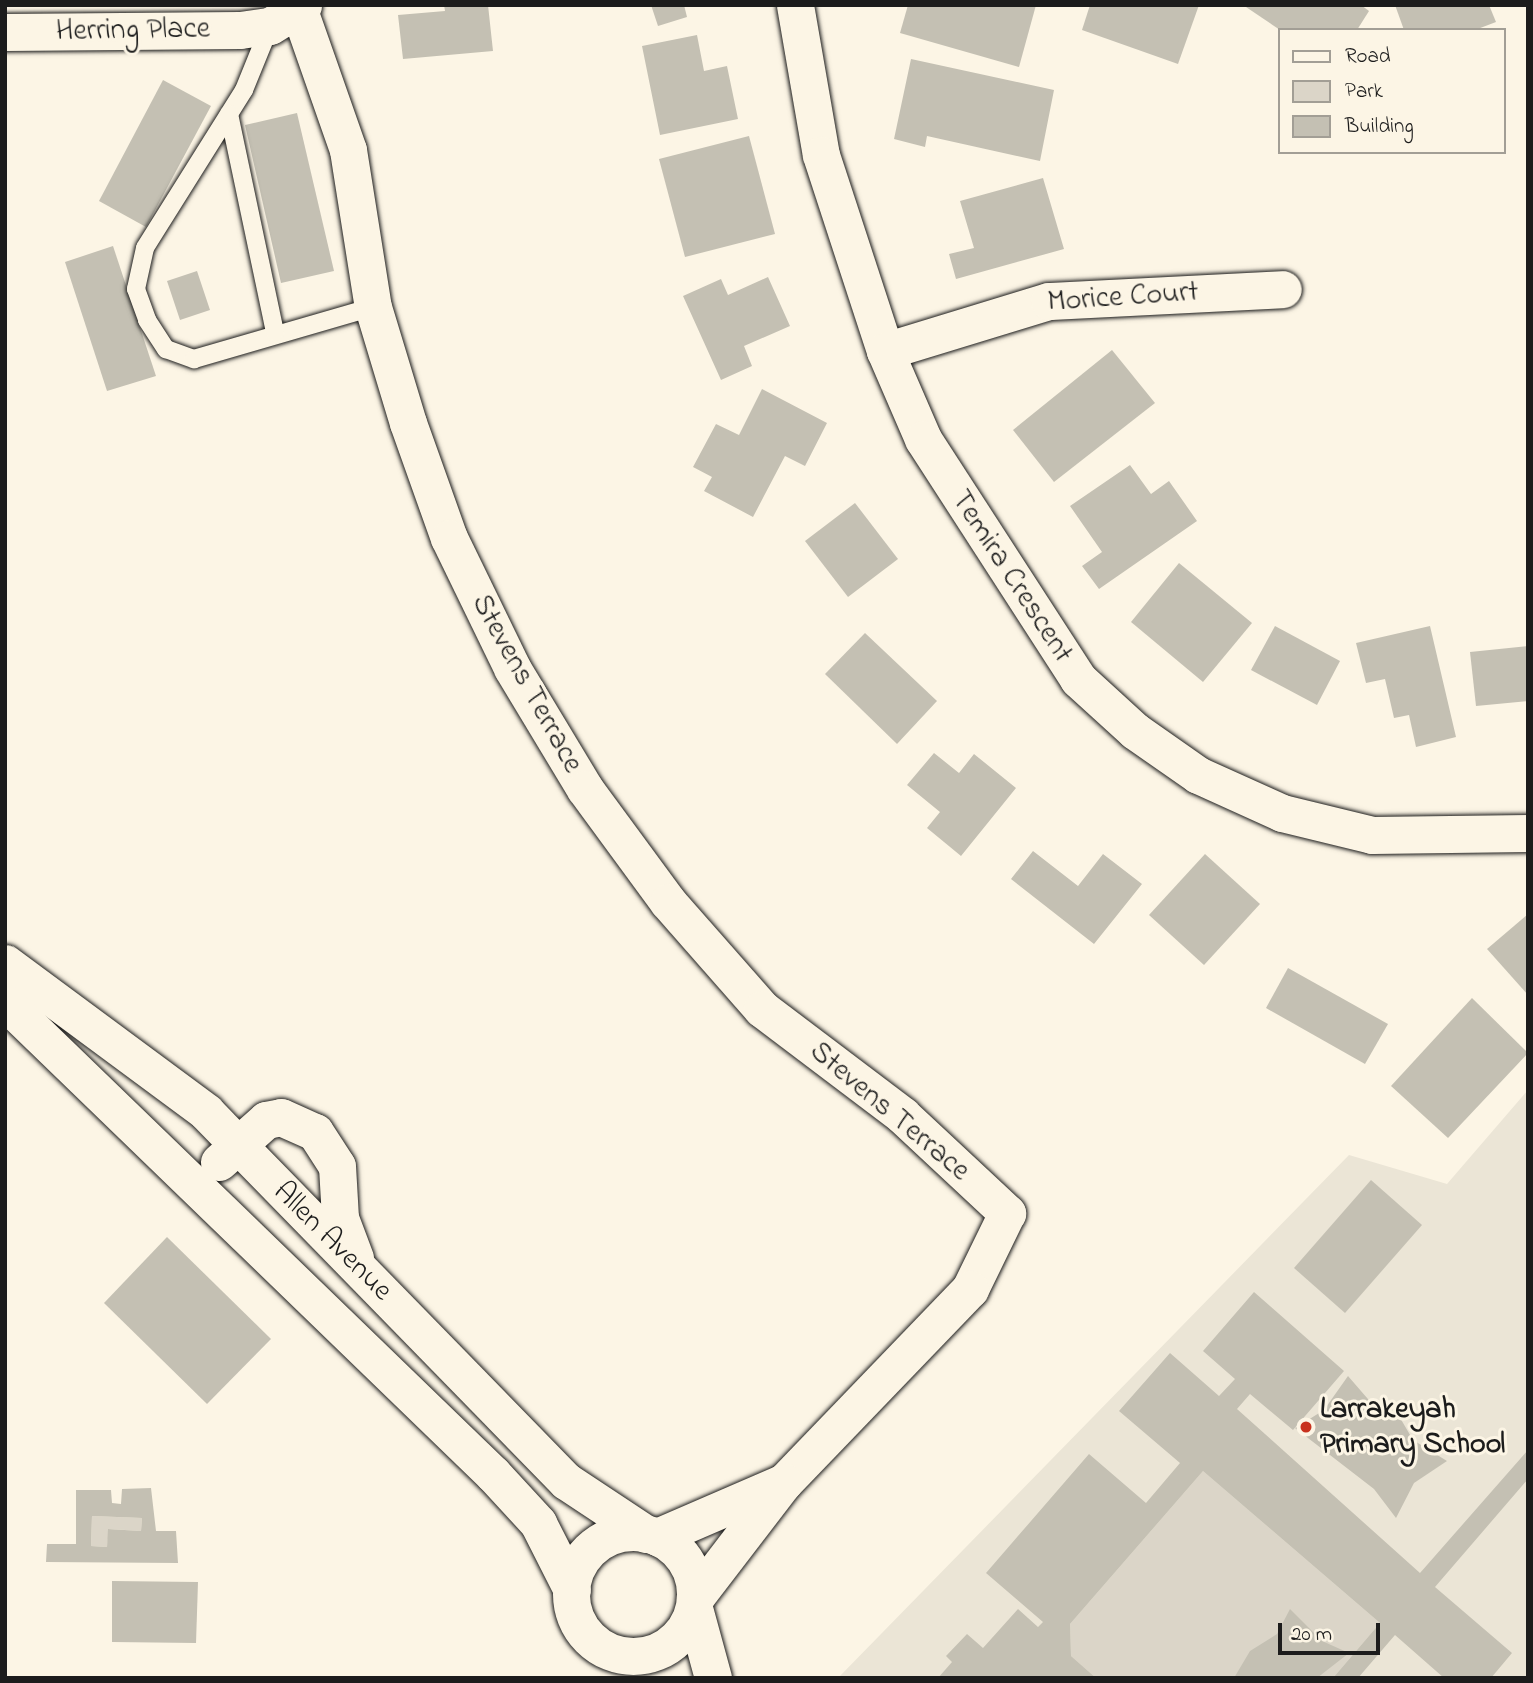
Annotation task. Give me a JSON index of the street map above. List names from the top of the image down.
{
  "streets": {
    "street": [
      "Herring Place",
      "Morice Court",
      "Temira Crescent",
      "Stevens Terrace",
      "Allen Avenue"
    ]
  },
  "crossings": [
    ["Herring Place", "Stevens Terrace"],
    ["Morice Court", "Temira Crescent"]
  ],
  "places": ["Larrakeyah Primary School"],
  "legend": ["Road", "Park", "Building"],
  "scale_bar": "20 m"
}
